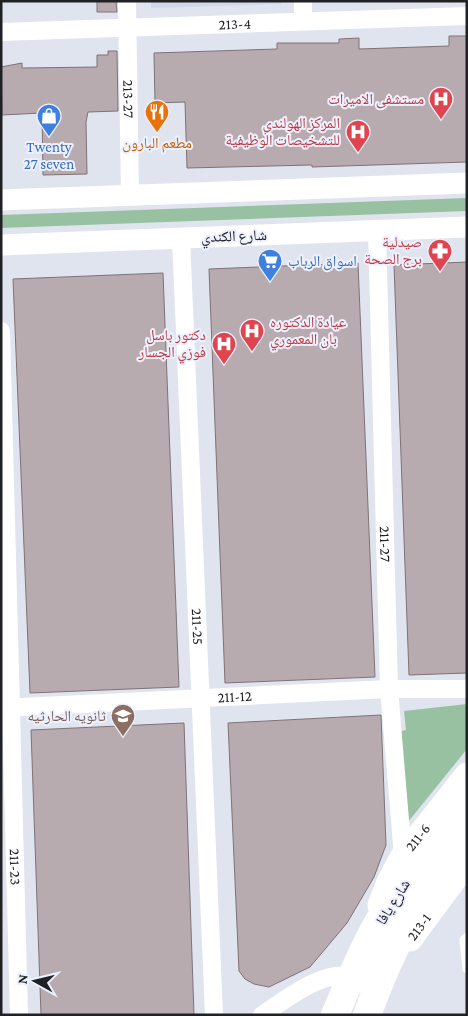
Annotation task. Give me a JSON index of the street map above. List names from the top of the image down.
{
  "streets": {
    "highway": ["شارع يافا"],
    "main road": ["211-6", "213-1"],
    "street": [
      "213-4",
      "213-27",
      "شارع الكندي",
      "211-27",
      "211-25",
      "211-12",
      "211-23"
    ]
  },
  "crossings": [
    ["213-4", "213-27"],
    ["شارع الكندي", "211-27"],
    ["شارع الكندي", "211-25"],
    ["211-27", "211-12"],
    ["211-27", "211-6"],
    ["211-25", "211-12"],
    ["211-12", "211-23"],
    ["211-6", "شارع يافا"],
    ["شارع يافا", "213-1"]
  ],
  "places": {
    "hospital": [
      "مستشفى الاميرات",
      "المركز الهولندي للتشخيصات الوظيفية",
      "عيادة الدكتوره بان المعموري",
      "دكتور باسل فوزي الجسار"
    ],
    "restaurant": ["مطعم البارون"],
    "shop": ["Twenty 27 seven"],
    "pharmacy": ["صيدلية برج الصحة"],
    "supermarket": ["اسواق الرباب"],
    "school or university": ["ثانويه الحارثيه"]
  },
  "north": "left"
}
